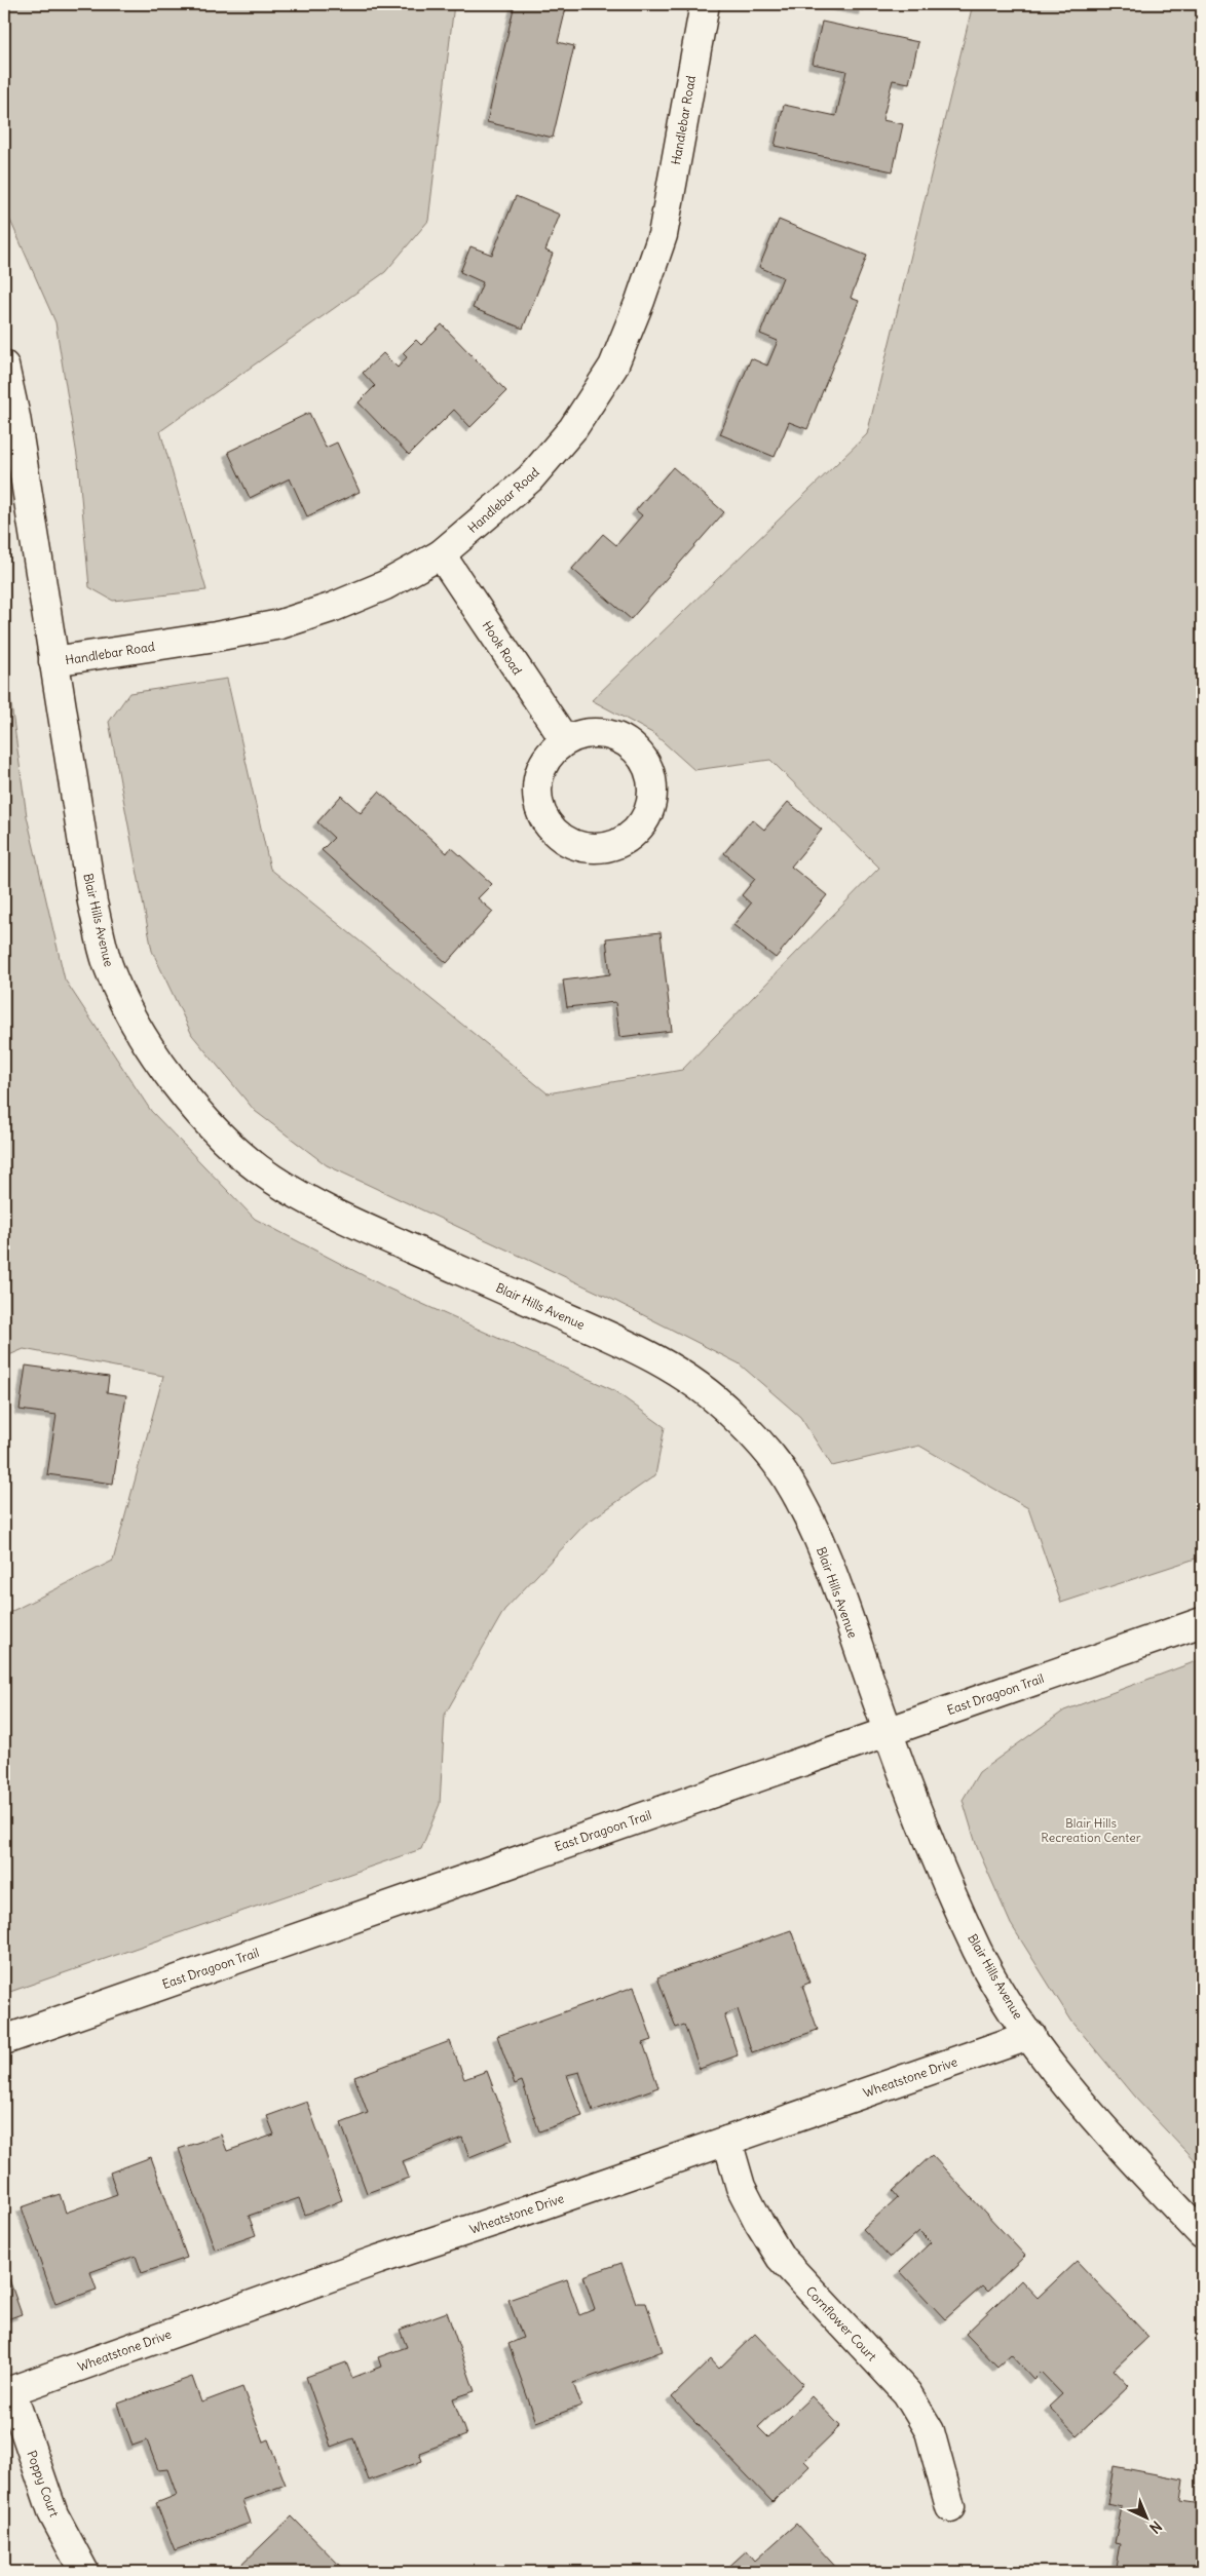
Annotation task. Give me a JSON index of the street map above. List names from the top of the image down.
{
  "streets": {
    "street": [
      "Handlebar Road",
      "Hook Road",
      "Blair Hills Avenue",
      "East Dragoon Trail",
      "Wheatstone Drive",
      "Cornflower Court",
      "Poppy Court"
    ]
  },
  "crossings": [
    ["Handlebar Road", "Hook Road"],
    ["Handlebar Road", "Blair Hills Avenue"],
    ["Blair Hills Avenue", "East Dragoon Trail"],
    ["Blair Hills Avenue", "Wheatstone Drive"],
    ["Wheatstone Drive", "Cornflower Court"],
    ["Wheatstone Drive", "Poppy Court"]
  ],
  "parks": ["Blair Hills Recreation Center"],
  "north": "bottom right"
}
